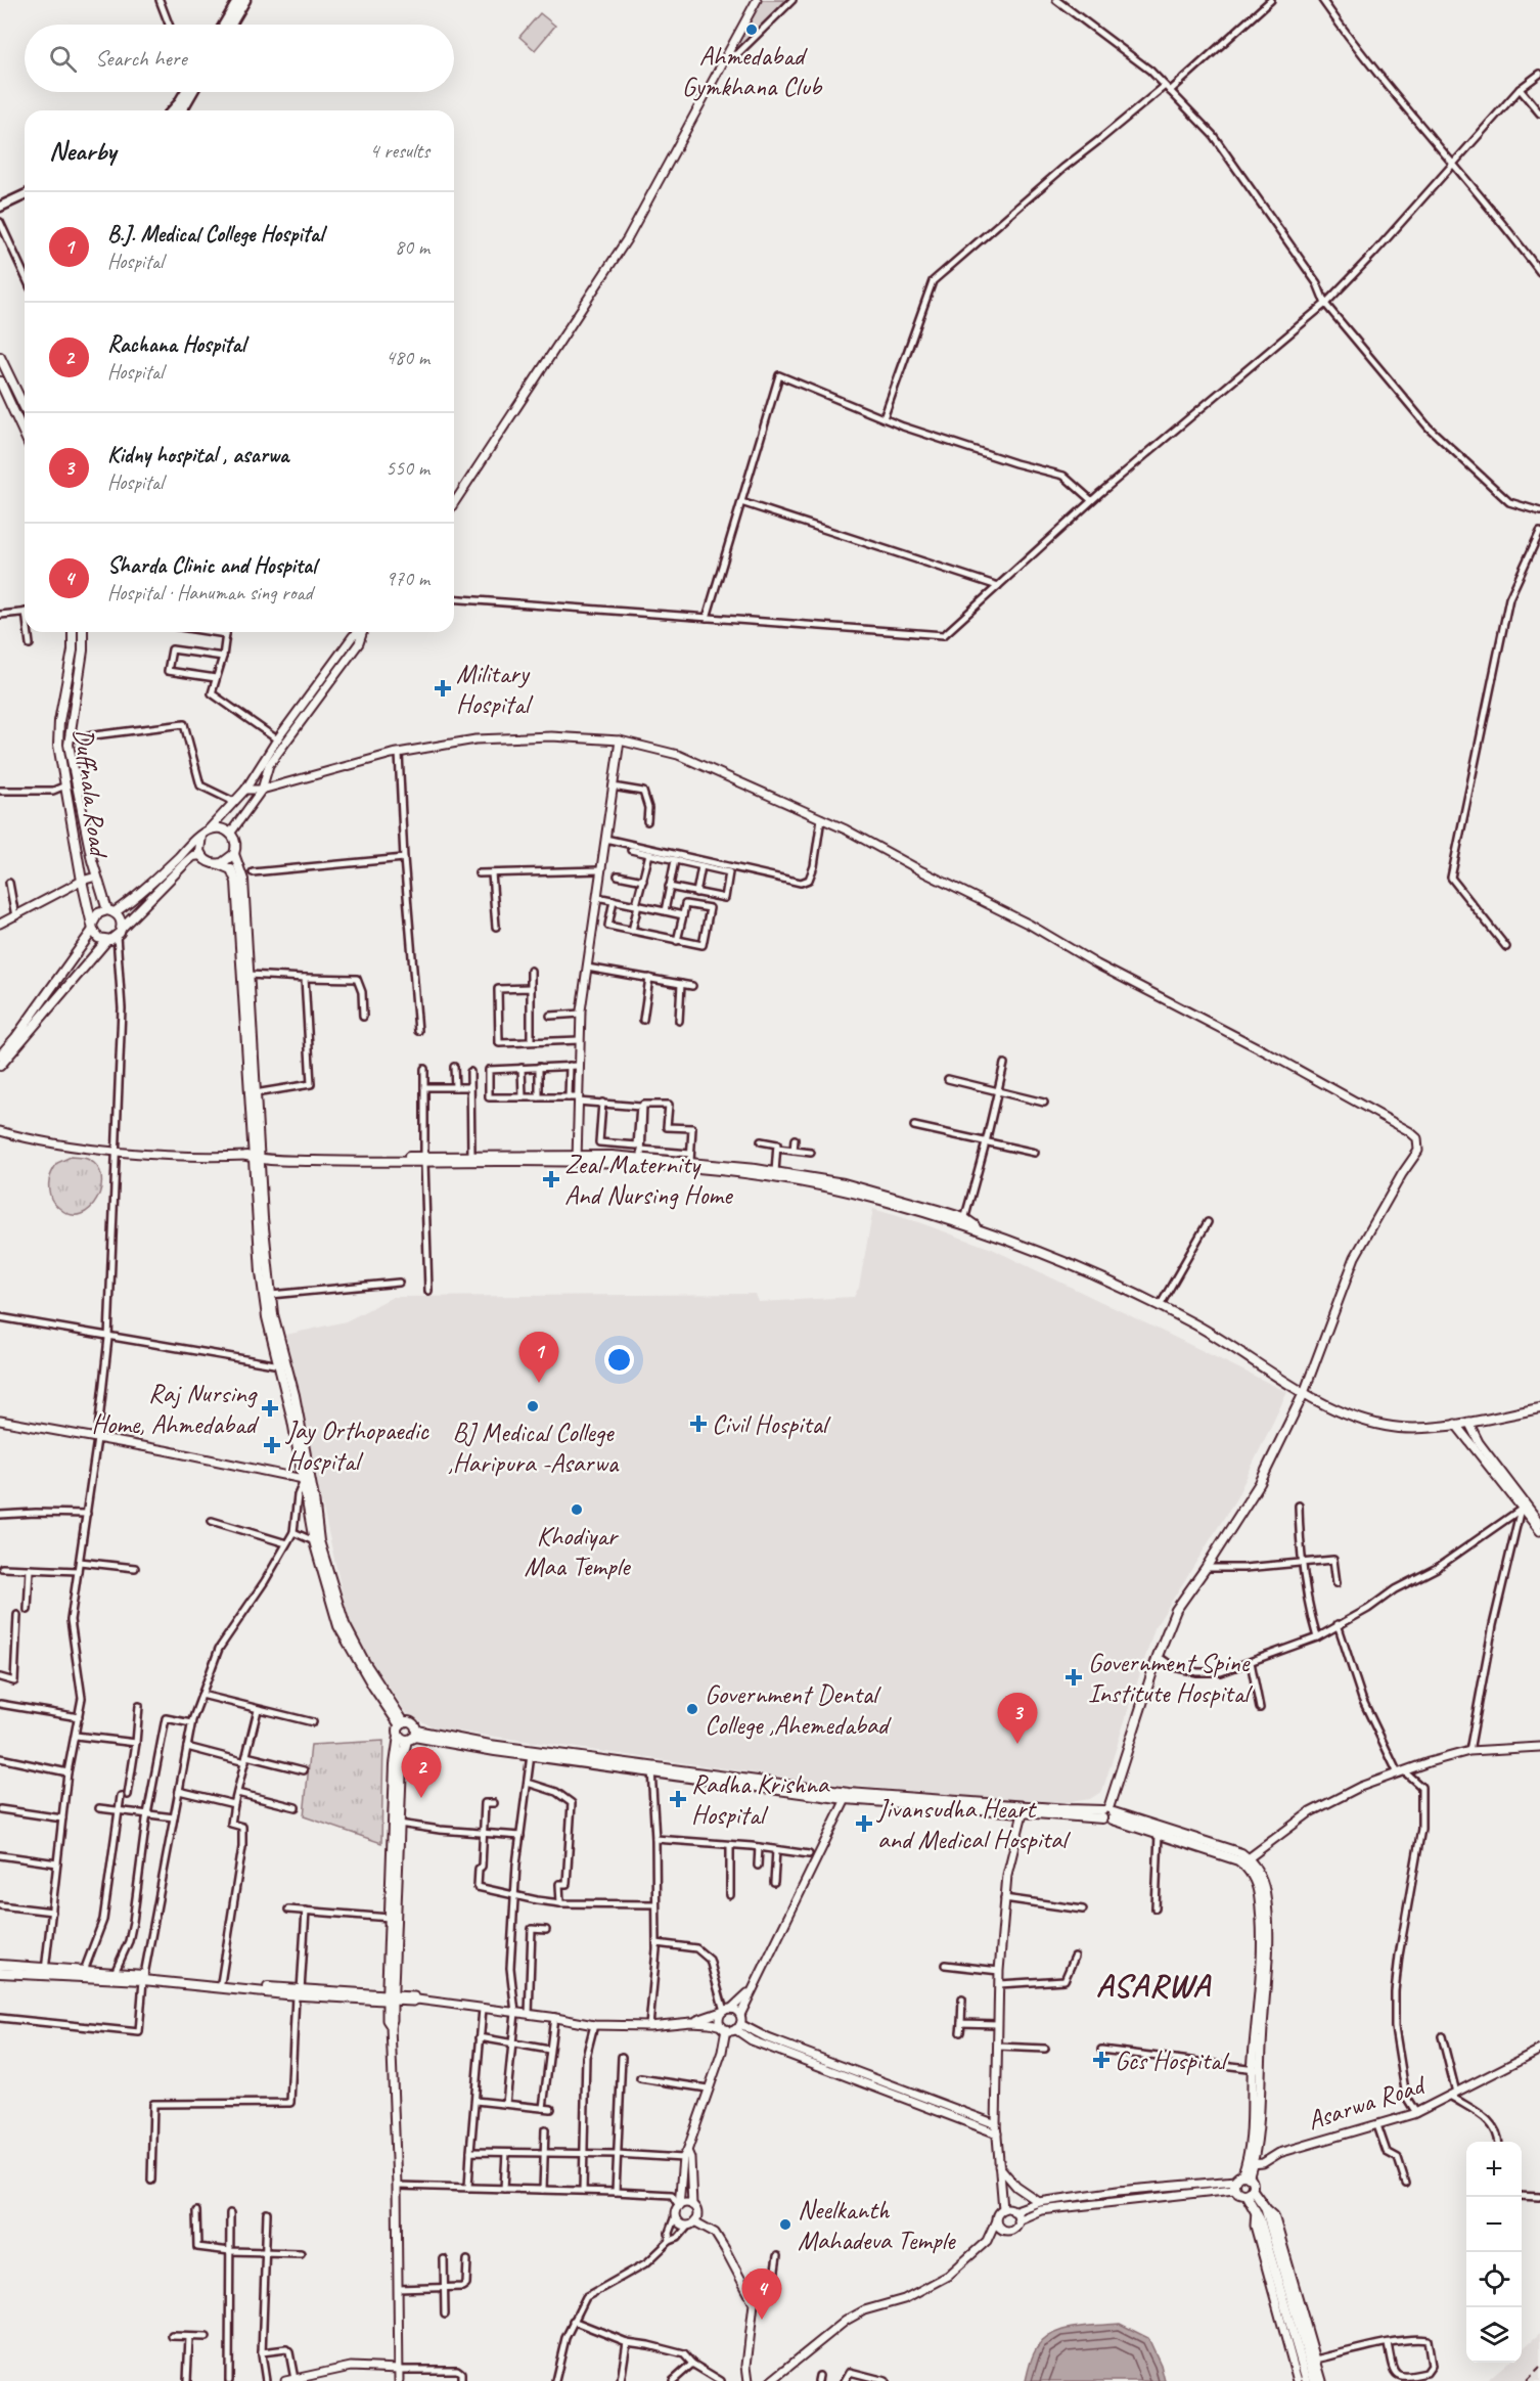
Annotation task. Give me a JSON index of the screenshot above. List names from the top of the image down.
{
  "streets": {
    "main road": ["Duffnala Road"],
    "street": ["Asarwa Road"]
  },
  "districts": ["ASARWA"],
  "places": {
    "other": [
      "Ahmedabad Gymkhana Club",
      "BJ Medical College ,Haripura -Asarwa",
      "Khodiyar Maa Temple",
      "Government Dental College ,Ahemedabad",
      "Neelkanth Mahadeva Temple"
    ],
    "health": [
      "Military Hospital",
      "Zeal Maternity And Nursing Home",
      "Raj Nursing Home, Ahmedabad",
      "Civil Hospital",
      "Jay Orthopaedic Hospital",
      "Government Spine Institute Hospital",
      "Radha Krishna Hospital",
      "Jivansudha Heart and Medical Hospital",
      "Gcs Hospital"
    ]
  },
  "page": {
    "search": "Search here",
    "heading": ["Nearby", "4 results"],
    "list": [
      {
        "mark": "1",
        "name": "B.J. Medical College Hospital",
        "note": "Hospital",
        "value": "80 m"
      },
      {
        "mark": "2",
        "name": "Rachana Hospital",
        "note": "Hospital",
        "value": "480 m"
      },
      {
        "mark": "3",
        "name": "Kidny hospital , asarwa",
        "note": "Hospital",
        "value": "550 m"
      },
      {
        "mark": "4",
        "name": "Sharda Clinic and Hospital",
        "note": "Hospital · Hanuman sing road",
        "value": "970 m"
      }
    ],
    "pins": [
      "1",
      "3",
      "2",
      "4"
    ],
    "map_buttons": ["+", "−"]
  }
}
